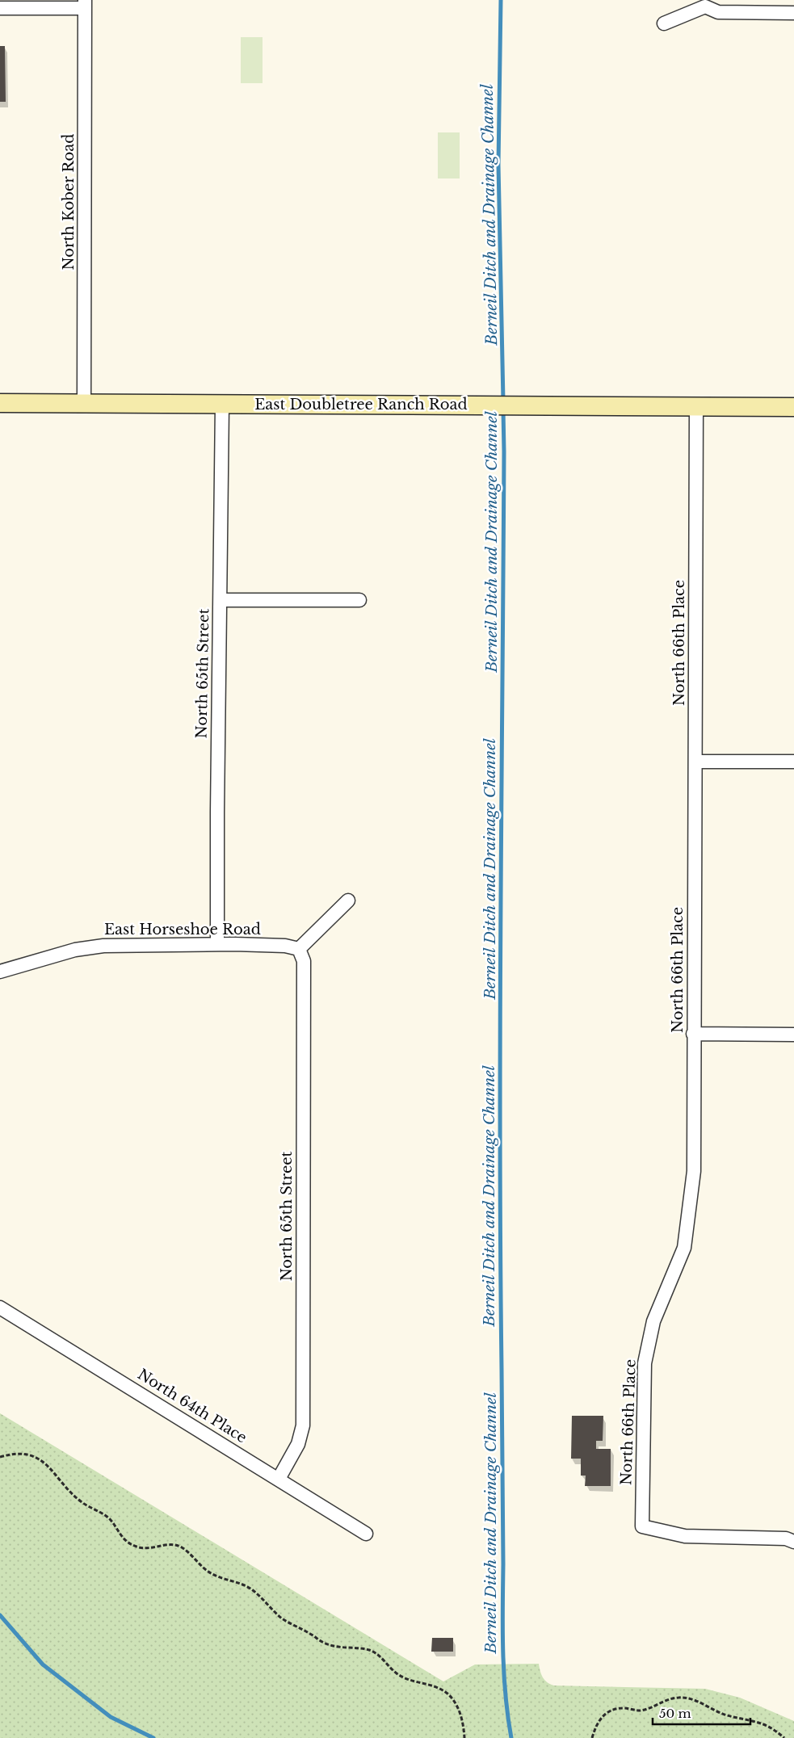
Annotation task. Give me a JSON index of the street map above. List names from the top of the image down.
{
  "streets": {
    "main road": ["East Doubletree Ranch Road"],
    "street": [
      "North Kober Road",
      "North 66th Place",
      "North 65th Street",
      "East Horseshoe Road",
      "North 64th Place"
    ]
  },
  "crossings": [
    ["North Kober Road", "East Doubletree Ranch Road"],
    ["East Doubletree Ranch Road", "North 66th Place"],
    ["East Doubletree Ranch Road", "North 65th Street"],
    ["North 65th Street", "East Horseshoe Road"],
    ["North 65th Street", "North 64th Place"]
  ],
  "water": ["Berneil Ditch and Drainage Channel"],
  "scale_bar": "50 m"
}
